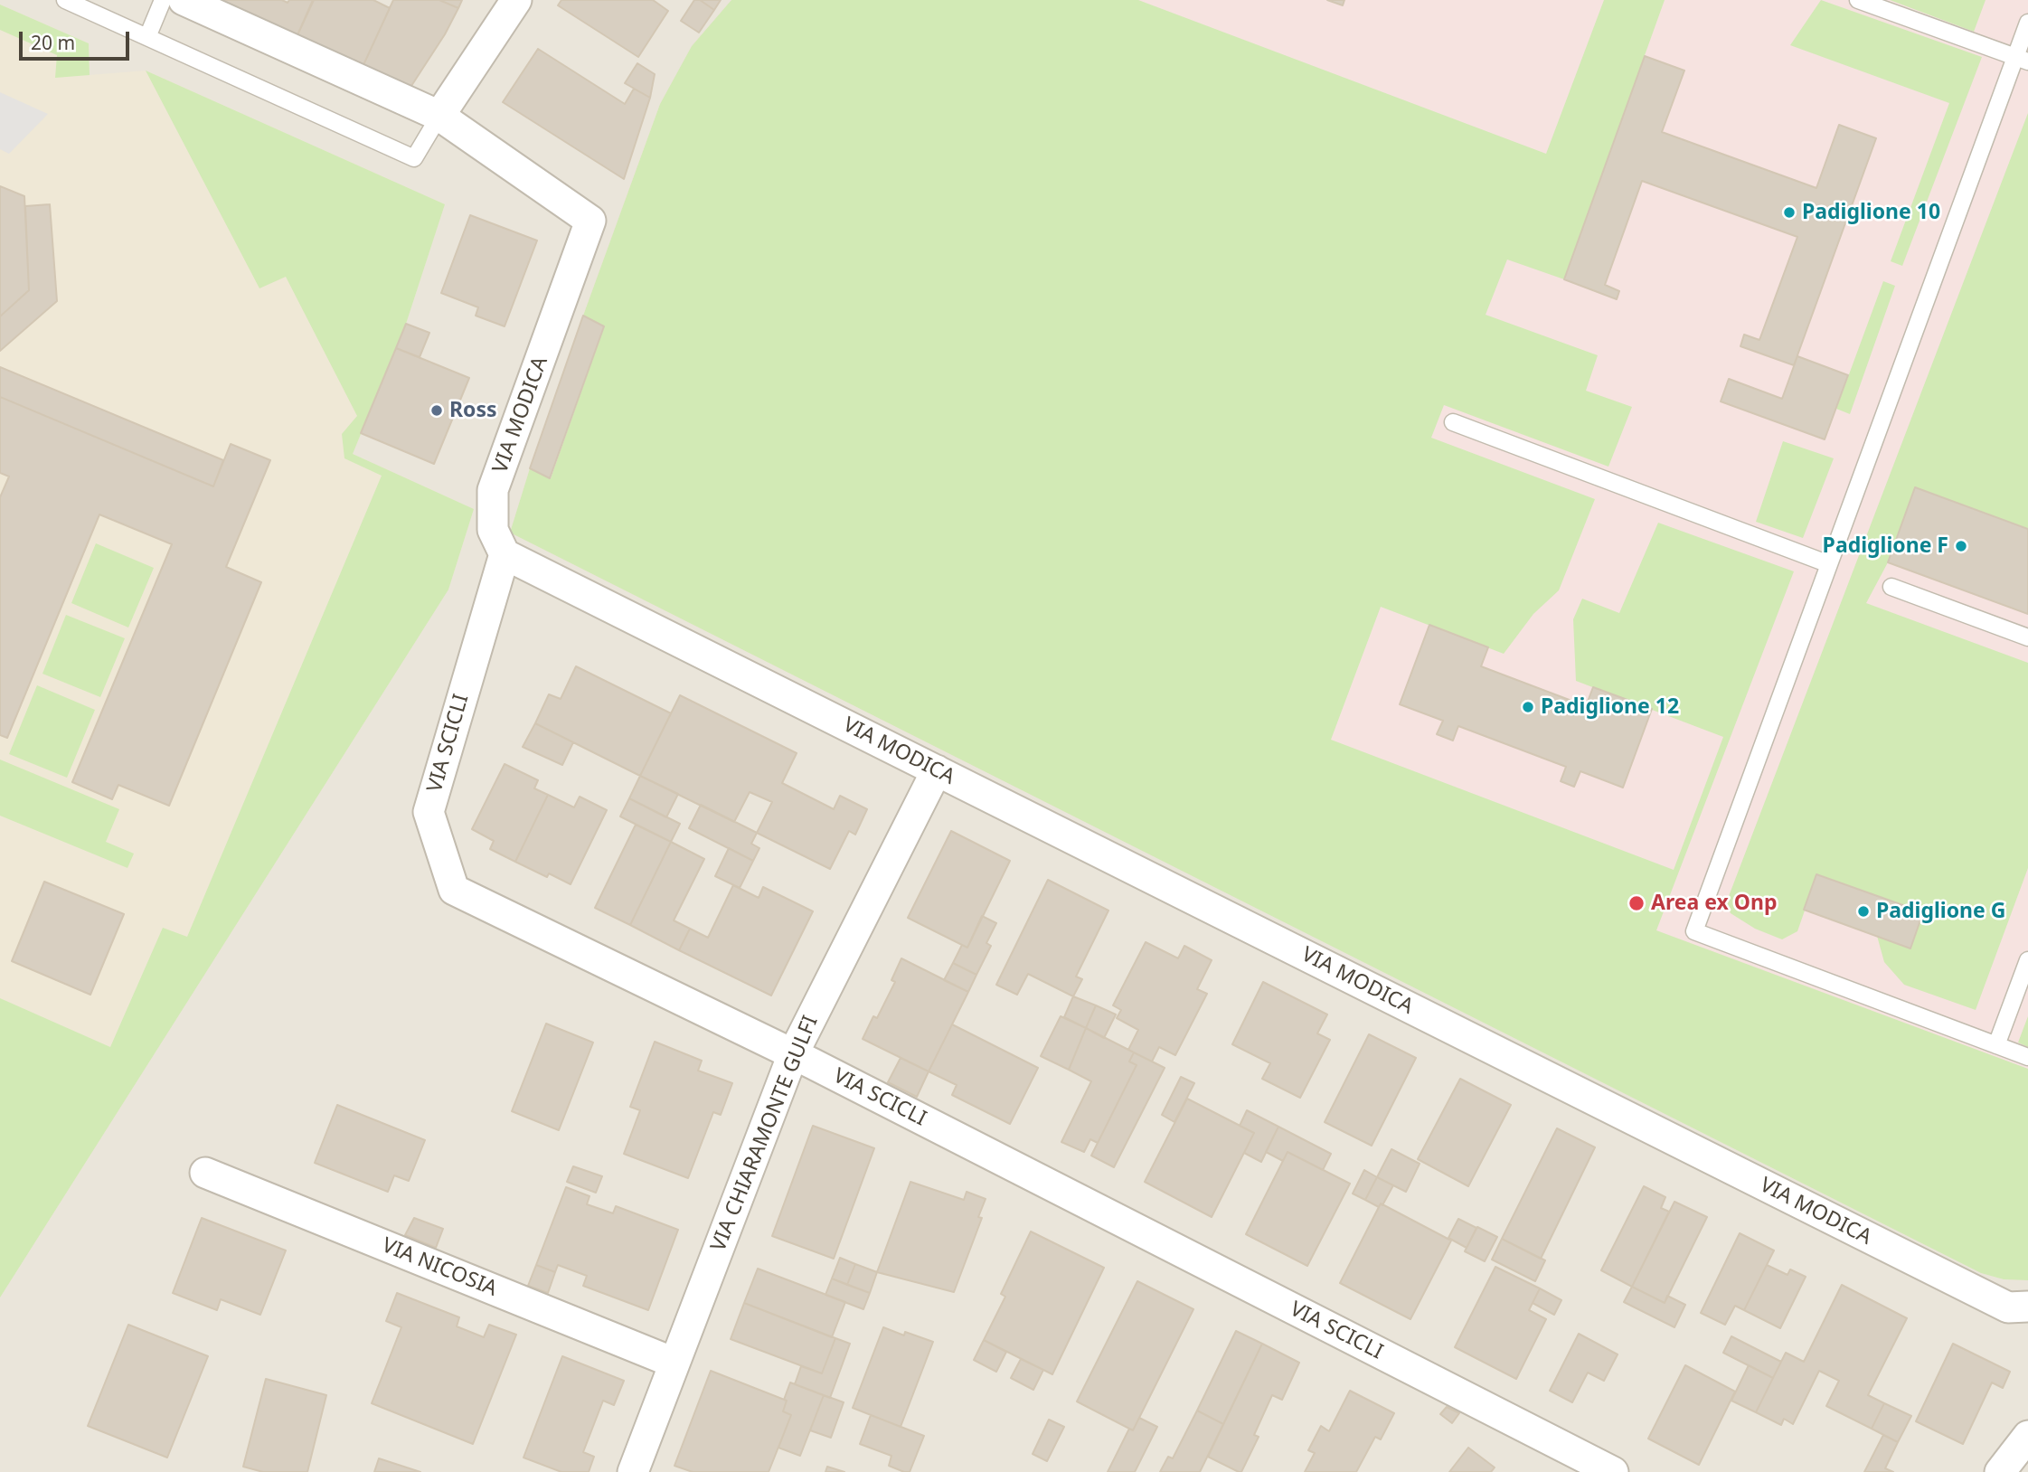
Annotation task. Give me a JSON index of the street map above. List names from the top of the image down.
{
  "streets": {
    "street": [
      "VIA MODICA",
      "VIA SCICLI",
      "VIA CHIARAMONTE GULFI",
      "VIA NICOSIA"
    ]
  },
  "crossings": [
    ["VIA MODICA", "VIA SCICLI"],
    ["VIA MODICA", "VIA CHIARAMONTE GULFI"],
    ["VIA SCICLI", "VIA CHIARAMONTE GULFI"],
    ["VIA CHIARAMONTE GULFI", "VIA NICOSIA"]
  ],
  "places": [
    "Padiglione 10",
    "Ross",
    "Padiglione F",
    "Padiglione 12",
    "Area ex Onp",
    "Padiglione G"
  ],
  "scale_bar": "20 m"
}
